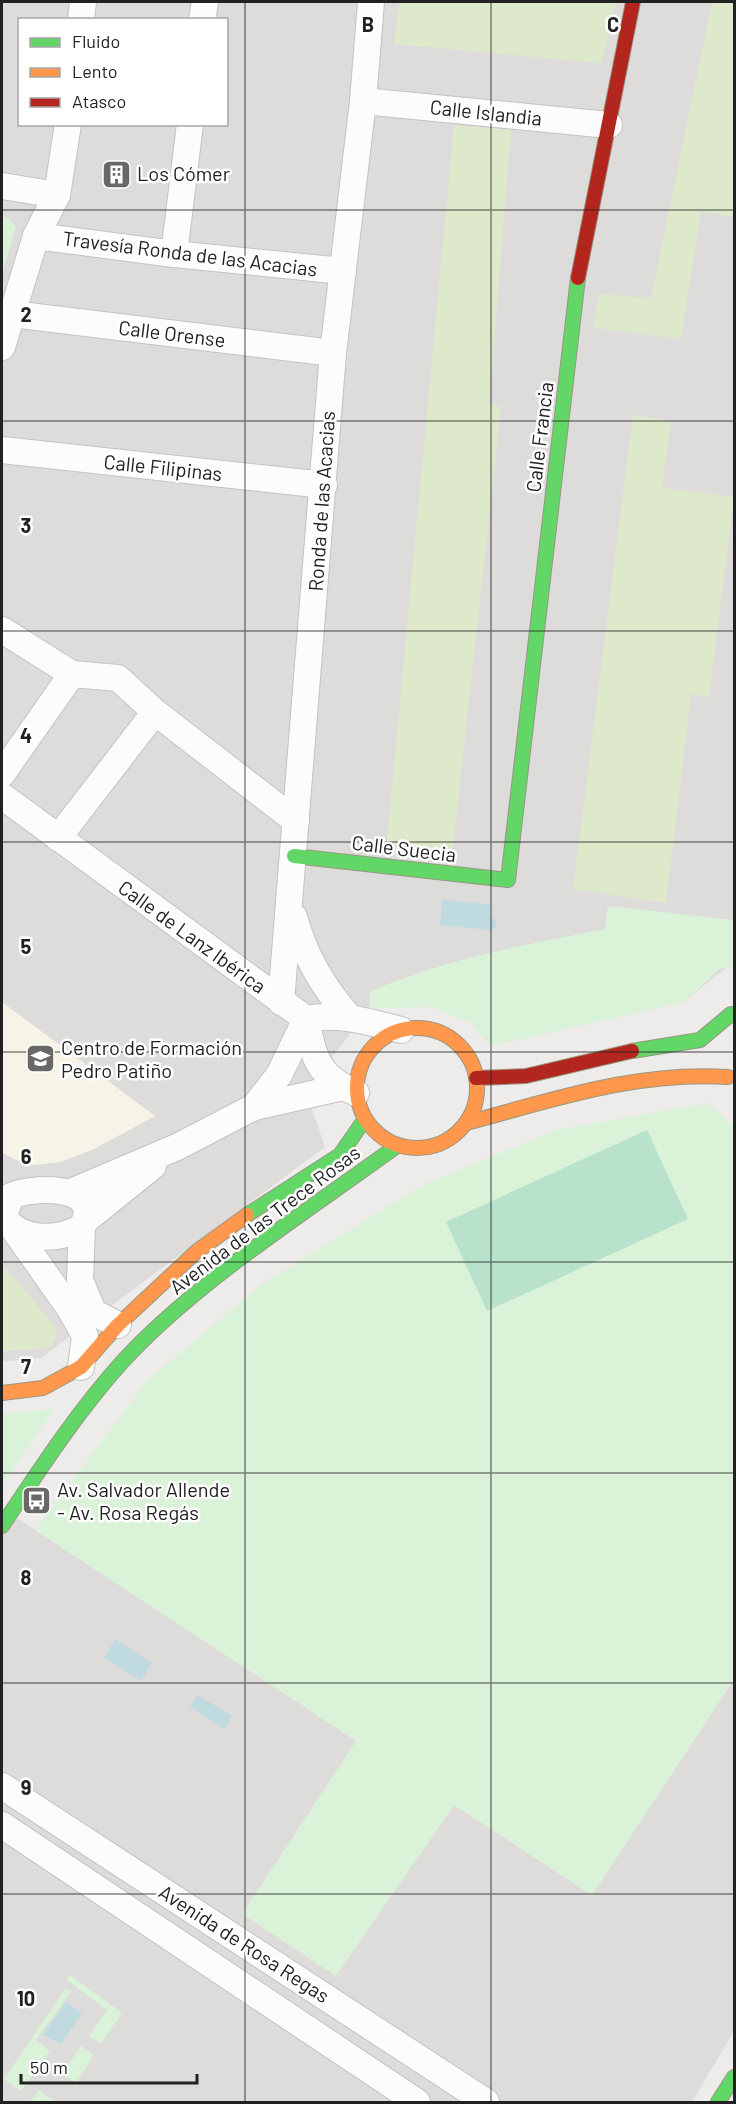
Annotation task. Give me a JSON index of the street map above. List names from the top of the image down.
{
  "streets": {
    "street": [
      "Calle Islandia",
      "Travesía Ronda de las Acacias",
      "Calle Orense",
      "Calle Francia",
      "Calle Filipinas",
      "Ronda de las Acacias",
      "Calle Suecia",
      "Calle de Lanz Ibérica",
      "Avenida de las Trece Rosas",
      "Avenida de Rosa Regas"
    ]
  },
  "crossings": [
    ["Calle Islandia", "Calle Francia"],
    ["Calle Islandia", "Ronda de las Acacias"],
    ["Travesía Ronda de las Acacias", "Ronda de las Acacias"],
    ["Calle Orense", "Ronda de las Acacias"],
    ["Calle Francia", "Calle Suecia"],
    ["Calle Filipinas", "Ronda de las Acacias"],
    ["Ronda de las Acacias", "Calle Suecia"],
    ["Ronda de las Acacias", "Calle de Lanz Ibérica"]
  ],
  "places": {
    "building": ["Los Cómer"],
    "school or university": ["Centro de Formación Pedro Patiño"],
    "bus stop": ["Av. Salvador Allende - Av. Rosa Regás"]
  },
  "legend": ["Fluido", "Lento", "Atasco"],
  "scale_bar": "50 m",
  "grid": {
    "columns": ["B", "C"],
    "rows": [
      "2",
      "3",
      "4",
      "5",
      "6",
      "7",
      "8",
      "9",
      "10"
    ]
  }
}
